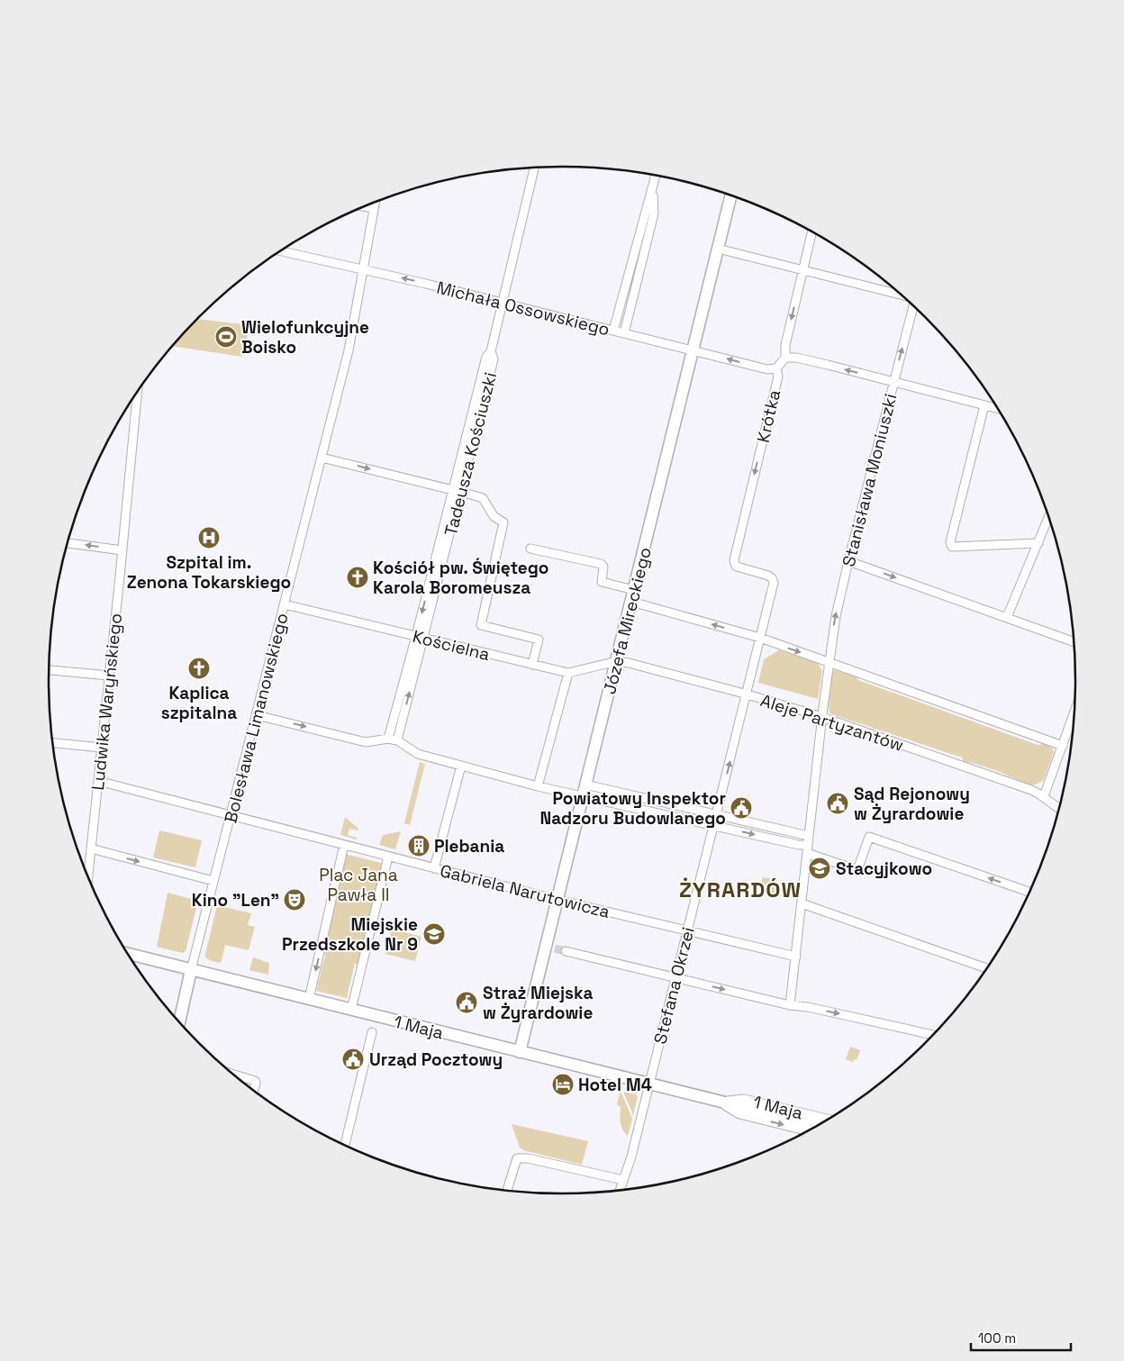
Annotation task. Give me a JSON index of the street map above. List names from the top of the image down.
{
  "streets": {
    "street": [
      "Michała Ossowskiego",
      "Krótka",
      "Tadeusza Kościuszki",
      "Stanisława Moniuszki",
      "Józefa Mireckiego",
      "Kościelna",
      "Ludwika Waryńskiego",
      "Bolesława Limanowskiego",
      "Aleje Partyzantów",
      "Gabriela Narutowicza",
      "Stefana Okrzei",
      "1 Maja"
    ]
  },
  "crossings": [
    ["Michała Ossowskiego", "Krótka"],
    ["Michała Ossowskiego", "Tadeusza Kościuszki"],
    ["Michała Ossowskiego", "Józefa Mireckiego"],
    ["Michała Ossowskiego", "Bolesława Limanowskiego"],
    ["Krótka", "Stefana Okrzei"],
    ["Tadeusza Kościuszki", "Kościelna"],
    ["Stanisława Moniuszki", "Aleje Partyzantów"],
    ["Stanisława Moniuszki", "Gabriela Narutowicza"],
    ["Józefa Mireckiego", "Kościelna"],
    ["Józefa Mireckiego", "Aleje Partyzantów"],
    ["Józefa Mireckiego", "Gabriela Narutowicza"],
    ["Józefa Mireckiego", "1 Maja"],
    ["Kościelna", "Bolesława Limanowskiego"],
    ["Kościelna", "Aleje Partyzantów"],
    ["Ludwika Waryńskiego", "Gabriela Narutowicza"],
    ["Bolesława Limanowskiego", "Gabriela Narutowicza"],
    ["Bolesława Limanowskiego", "1 Maja"],
    ["Aleje Partyzantów", "Stefana Okrzei"],
    ["Gabriela Narutowicza", "Stefana Okrzei"],
    ["Stefana Okrzei", "1 Maja"]
  ],
  "one_way": ["Michała Ossowskiego", "Krótka"],
  "districts": ["ŻYRARDÓW"],
  "parks": ["Plac Jana Pawła II"],
  "places": {
    "sports": ["Wielofunkcyjne Boisko"],
    "hospital": ["Szpital im. Zenona Tokarskiego"],
    "church": ["Kościół pw. Świętego Karola Boromeusza", "Kaplica szpitalna"],
    "public building": [
      "Sąd Rejonowy w Żyrardowie",
      "Powiatowy Inspektor Nadzoru Budowlanego",
      "Straż Miejska w Żyrardowie",
      "Urząd Pocztowy"
    ],
    "building": ["Plebania"],
    "school or university": ["Stacyjkowo", "Miejskie Przedszkole Nr 9"],
    "theatre": ["Kino \"Len\""],
    "hotel": ["Hotel M4"]
  },
  "scale_bar": "100 m"
}
